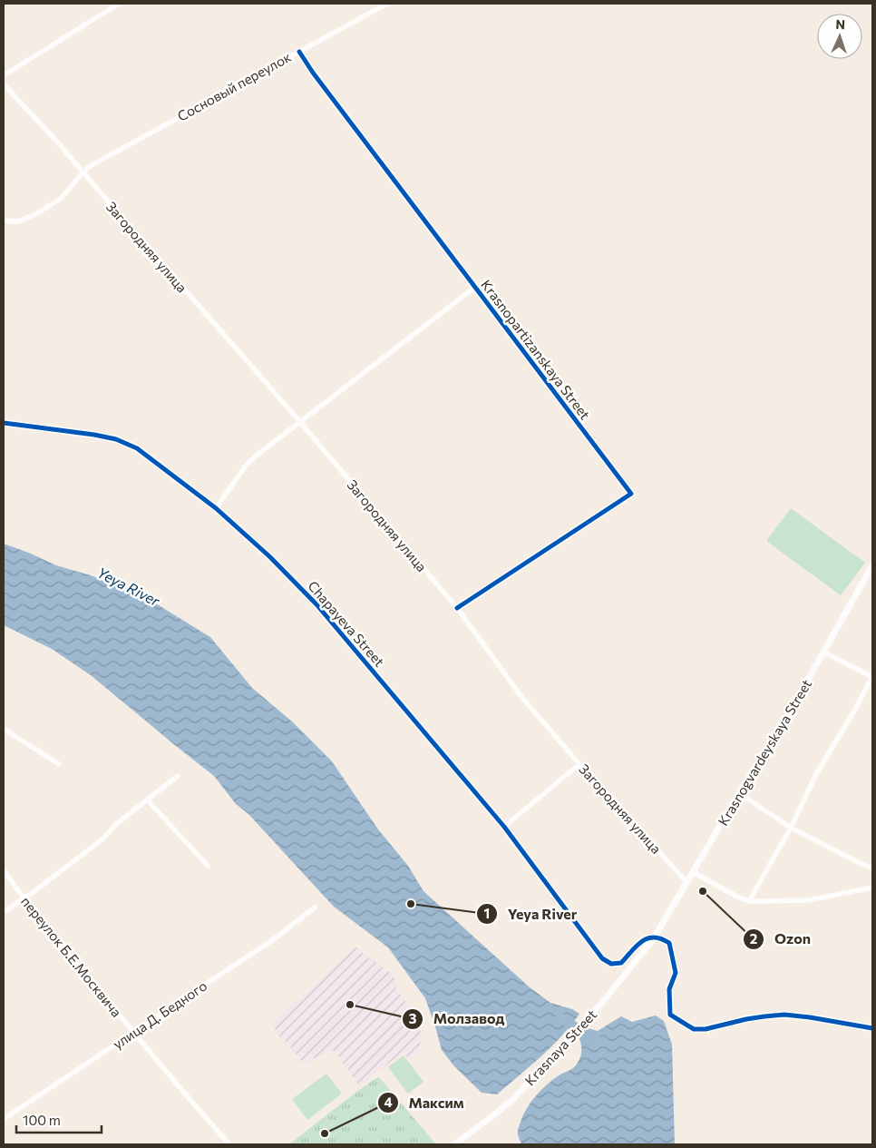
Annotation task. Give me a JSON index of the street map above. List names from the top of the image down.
{
  "streets": {
    "street": [
      "Сосновый переулок",
      "Загородняя улица",
      "Krasnopartizanskaya Street",
      "Chapayeva Street",
      "Krasnogvardeyskaya Street",
      "переулок Б.Е.Москвича",
      "улица Д. Бедного",
      "Krasnaya Street"
    ]
  },
  "crossings": [
    ["Сосновый переулок", "Загородняя улица"],
    ["Сосновый переулок", "Krasnopartizanskaya Street"],
    ["Загородняя улица", "Krasnopartizanskaya Street"],
    ["Загородняя улица", "Krasnogvardeyskaya Street"],
    ["Chapayeva Street", "Krasnogvardeyskaya Street"],
    ["Chapayeva Street", "Krasnaya Street"],
    ["Krasnogvardeyskaya Street", "Krasnaya Street"],
    ["переулок Б.Е.Москвича", "улица Д. Бедного"]
  ],
  "water": ["Yeya River"],
  "places": [
    "Ozon",
    "Yeya River",
    "Молзавод",
    "Максим"
  ],
  "scale_bar": "100 m",
  "north": "top"
}
